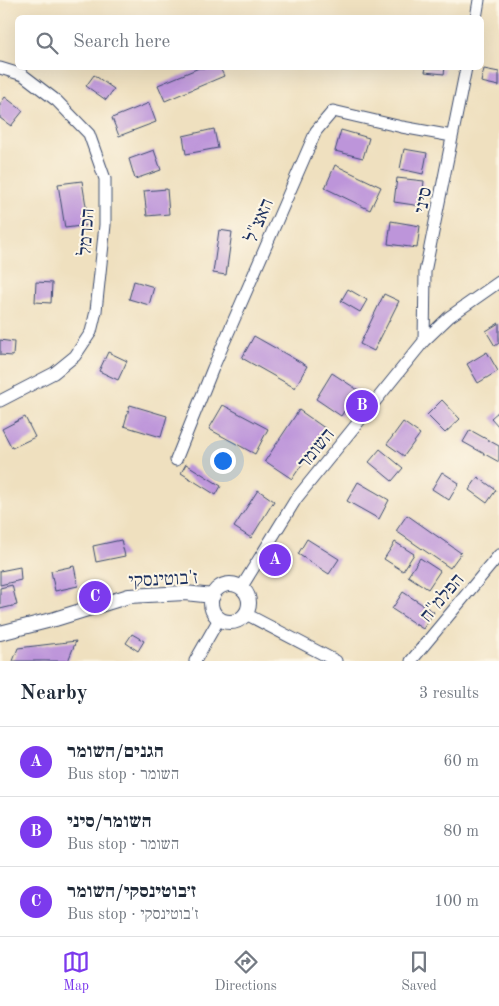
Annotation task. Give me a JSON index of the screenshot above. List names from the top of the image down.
{
  "streets": {
    "street": [
      "סיני",
      "האצ\"ל",
      "הכרמל",
      "השומר",
      "ז'בוטינסקי",
      "הפלמ\"ח"
    ]
  },
  "crossings": [
    ["סיני", "האצ\"ל"],
    ["סיני", "השומר"],
    ["השומר", "ז'בוטינסקי"]
  ],
  "page": {
    "search": "Search here",
    "pins": ["B", "A", "C"],
    "heading": ["Nearby", "3 results"],
    "list": [
      {
        "mark": "A",
        "name": "הגנים/השומר",
        "note": "Bus stop · השומר",
        "value": "60 m"
      },
      {
        "mark": "B",
        "name": "השומר/סיני",
        "note": "Bus stop · השומר",
        "value": "80 m"
      },
      {
        "mark": "C",
        "name": "ז׳בוטינסקי/השומר",
        "note": "Bus stop · ז'בוטינסקי",
        "value": "100 m"
      }
    ],
    "nav": ["Map", "Directions", "Saved"]
  }
}
